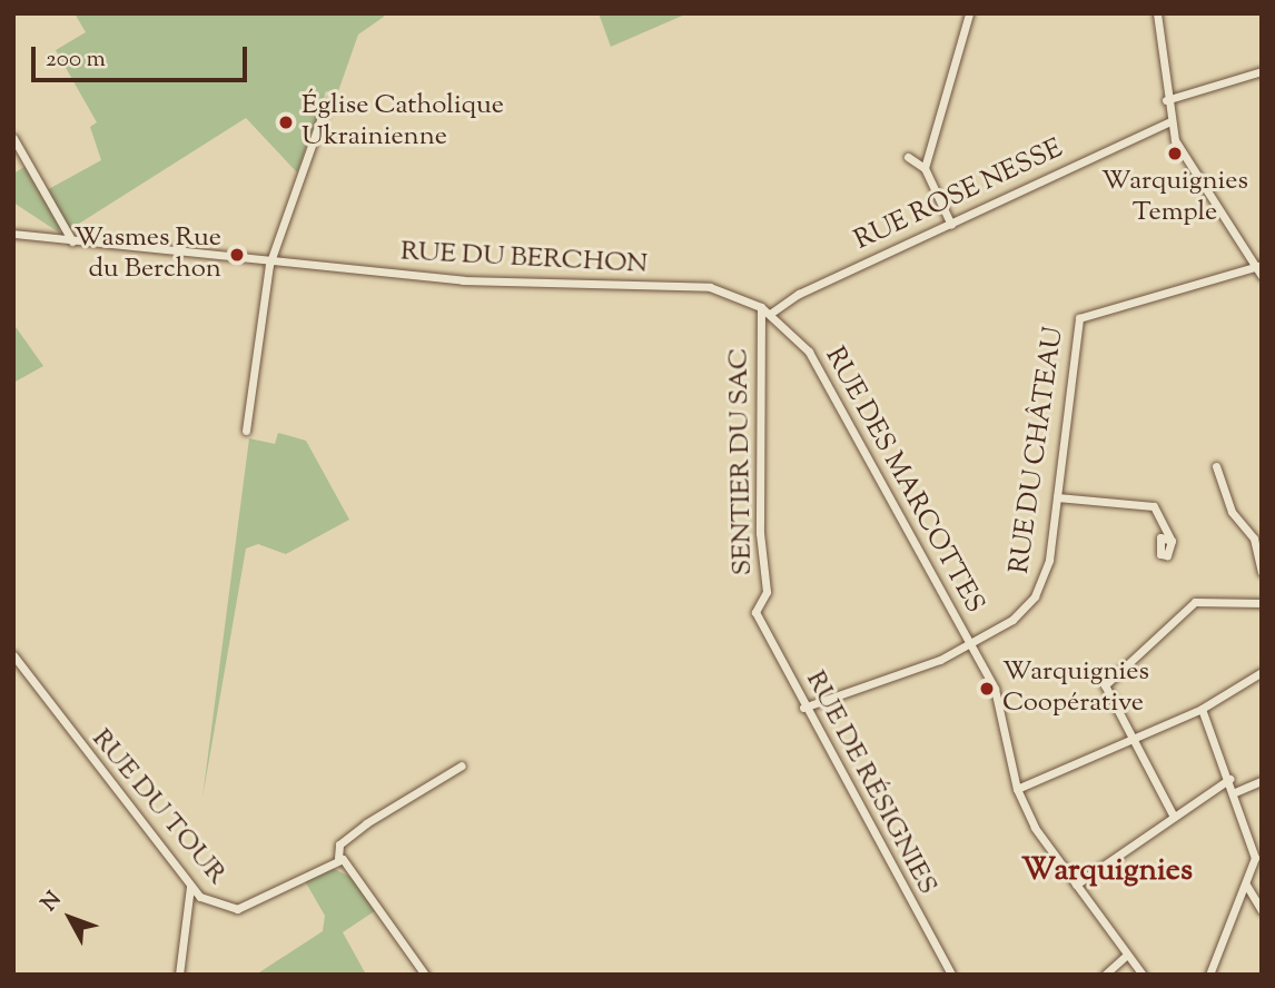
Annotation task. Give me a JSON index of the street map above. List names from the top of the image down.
{
  "streets": {
    "street": [
      "RUE ROSE NESSE",
      "RUE DU BERCHON",
      "RUE DU CHÂTEAU",
      "SENTIER DU SAC",
      "RUE DES MARCOTTES",
      "RUE DE RÉSIGNIES",
      "RUE DU TOUR"
    ]
  },
  "crossings": [
    ["RUE ROSE NESSE", "RUE DU BERCHON"],
    ["RUE ROSE NESSE", "RUE DES MARCOTTES"],
    ["RUE DU BERCHON", "SENTIER DU SAC"],
    ["RUE DU BERCHON", "RUE DES MARCOTTES"],
    ["RUE DU CHÂTEAU", "RUE DES MARCOTTES"],
    ["SENTIER DU SAC", "RUE DE RÉSIGNIES"],
    ["RUE DES MARCOTTES", "RUE DE RÉSIGNIES"]
  ],
  "districts": ["Warquignies"],
  "places": [
    "Église Catholique Ukrainienne",
    "Warquignies Temple",
    "Wasmes Rue du Berchon",
    "Warquignies Coopérative"
  ],
  "scale_bar": "200 m",
  "north": "top left"
}
